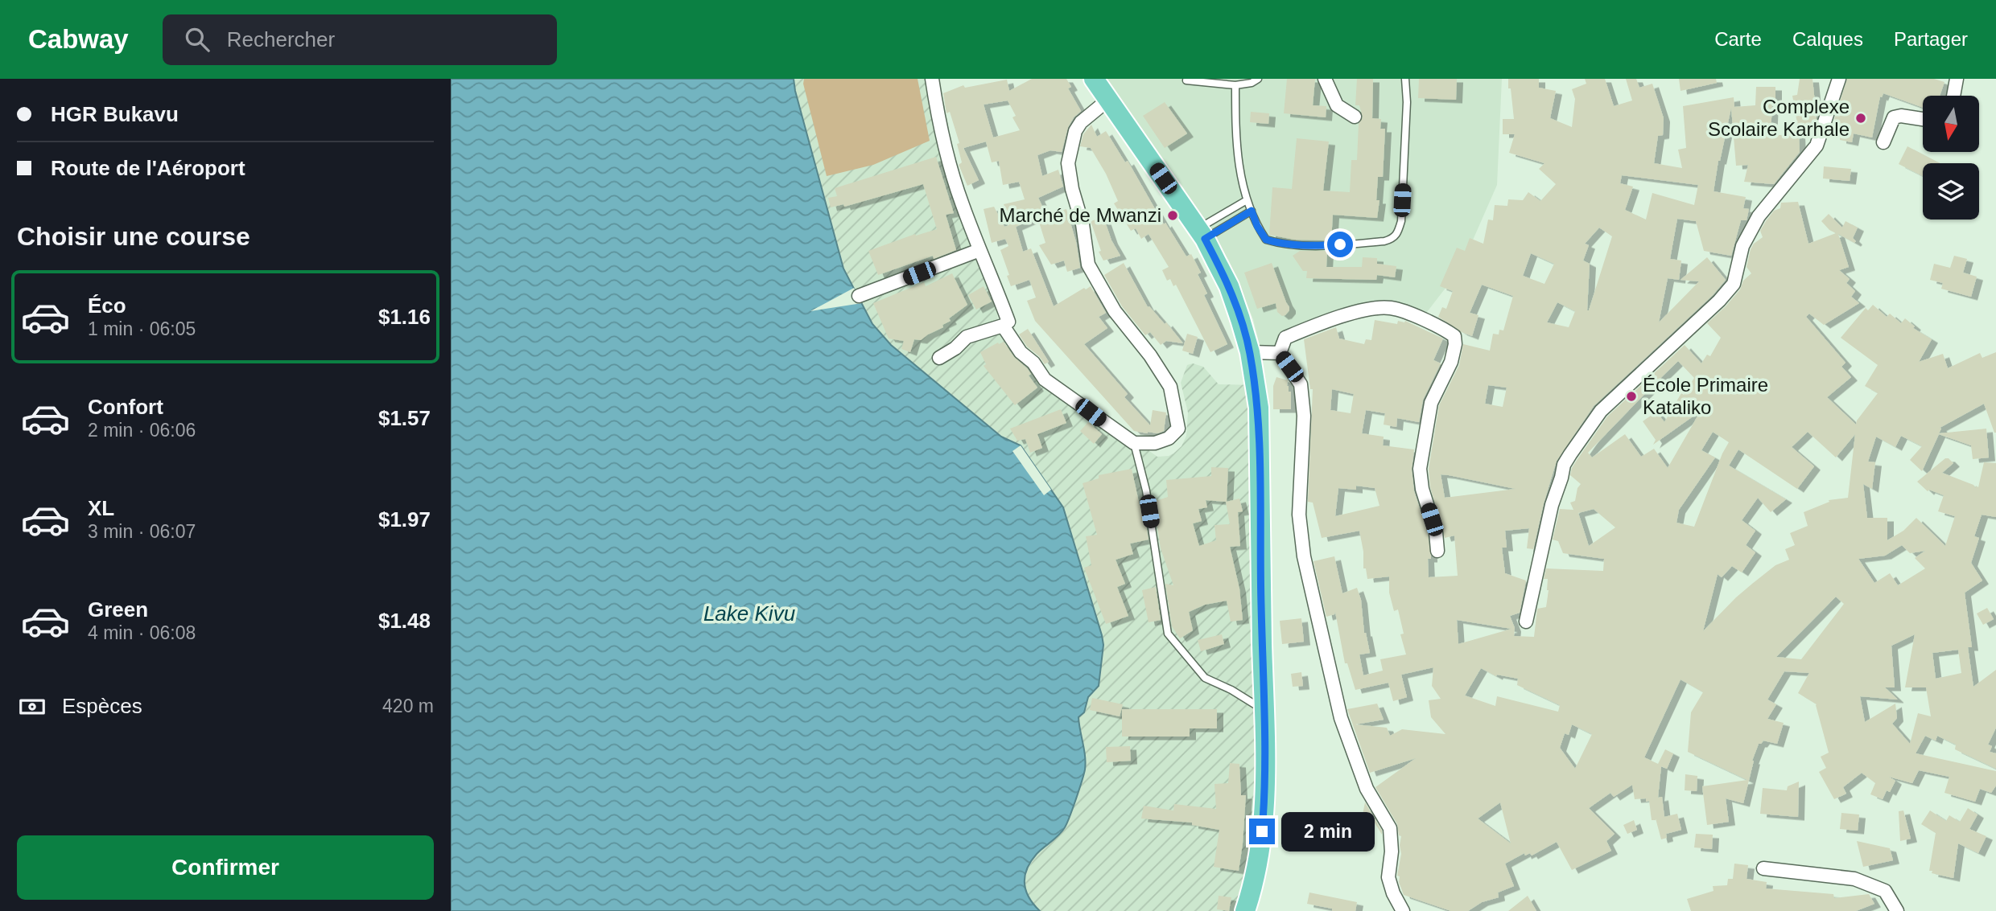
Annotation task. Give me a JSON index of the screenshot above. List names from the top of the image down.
{
  "water": ["Lake Kivu"],
  "places": ["Complexe Scolaire Karhale", "Marché de Mwanzi", "École Primaire Kataliko"],
  "north": "bottom",
  "page": {
    "header": "Cabway",
    "search": "Rechercher",
    "nav": ["Carte", "Calques", "Partager"],
    "banner": ["HGR Bukavu", "Route de l'Aéroport"],
    "heading": "Choisir une course",
    "list": [
      {
        "name": "Éco",
        "note": "1 min · 06:05",
        "value": "$1.16"
      },
      {
        "name": "Confort",
        "note": "2 min · 06:06",
        "value": "$1.57"
      },
      {
        "name": "XL",
        "note": "3 min · 06:07",
        "value": "$1.97"
      },
      {
        "name": "Green",
        "note": "4 min · 06:08",
        "value": "$1.48"
      }
    ],
    "pay": ["Espèces", "420 m"],
    "bubble": "2 min",
    "buttons": "Confirmer"
  }
}
